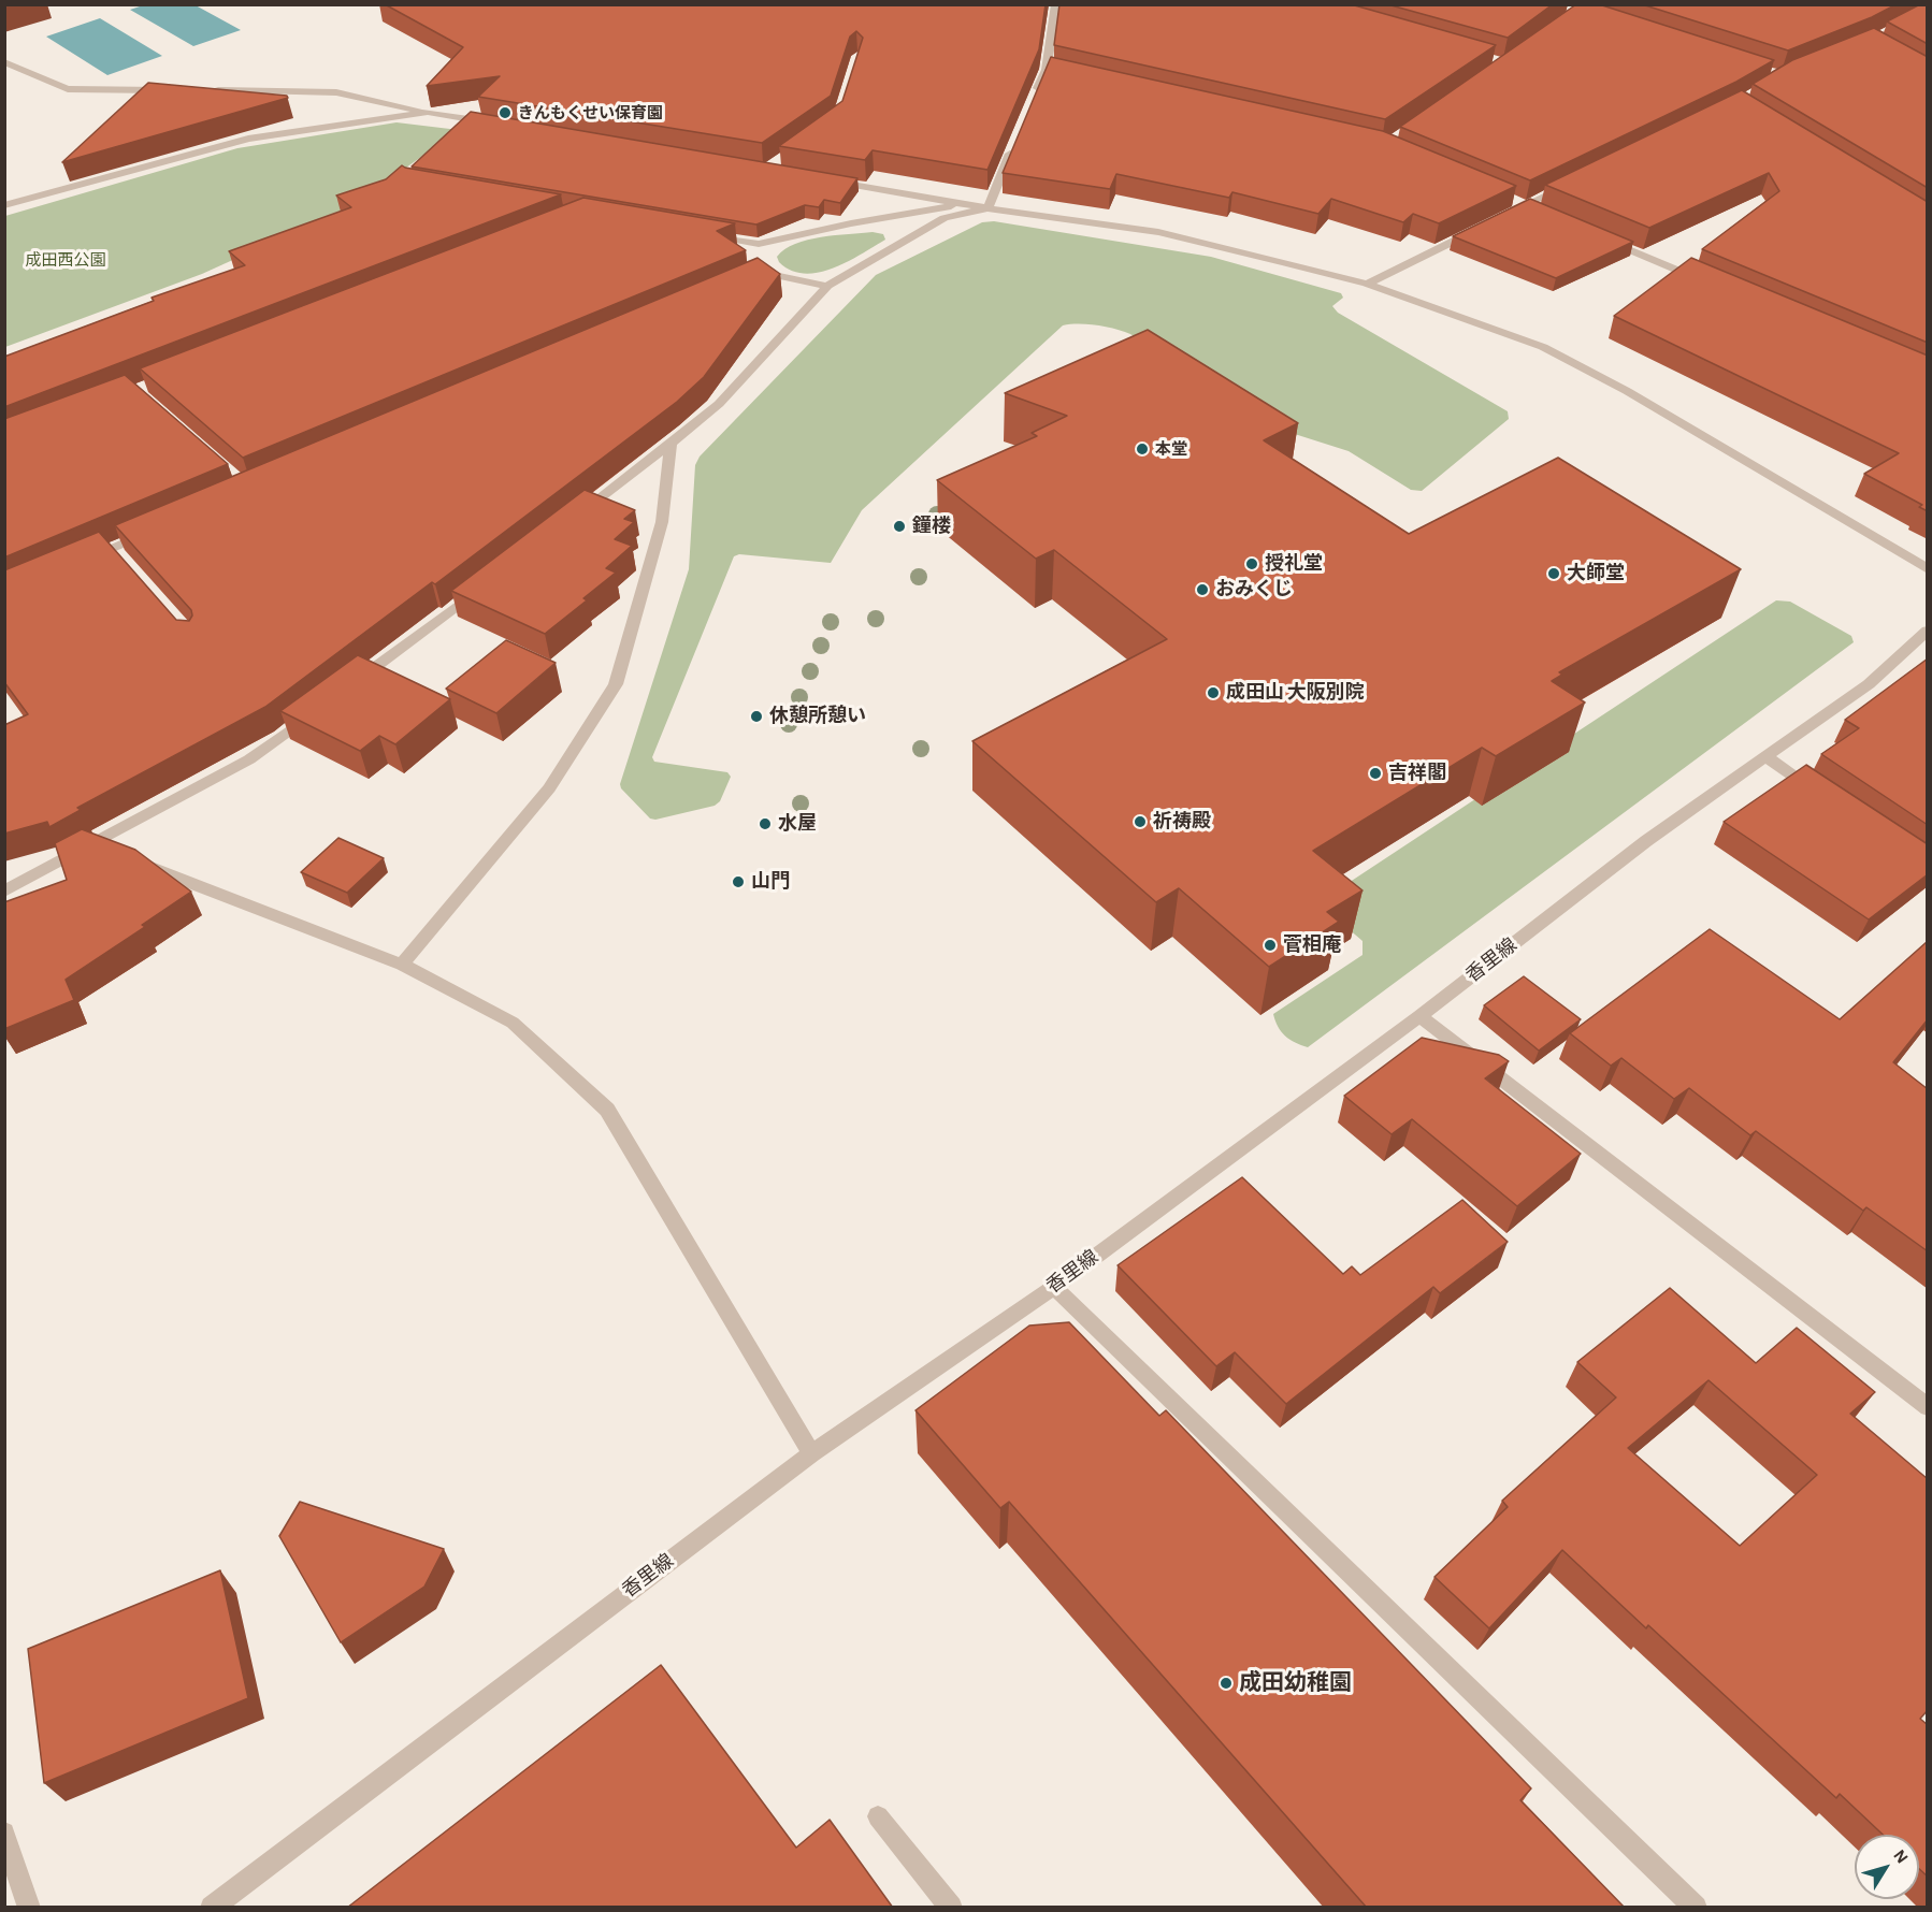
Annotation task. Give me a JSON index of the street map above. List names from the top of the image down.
{
  "streets": {
    "street": ["香里線"]
  },
  "parks": ["成田西公園"],
  "places": [
    "きんもくせい保育園",
    "本堂",
    "鐘楼",
    "授礼堂",
    "大師堂",
    "おみくじ",
    "成田山 大阪別院",
    "休憩所憩い",
    "吉祥閣",
    "祈祷殿",
    "水屋",
    "山門",
    "菅相庵",
    "成田幼稚園"
  ],
  "north": "top right"
}
